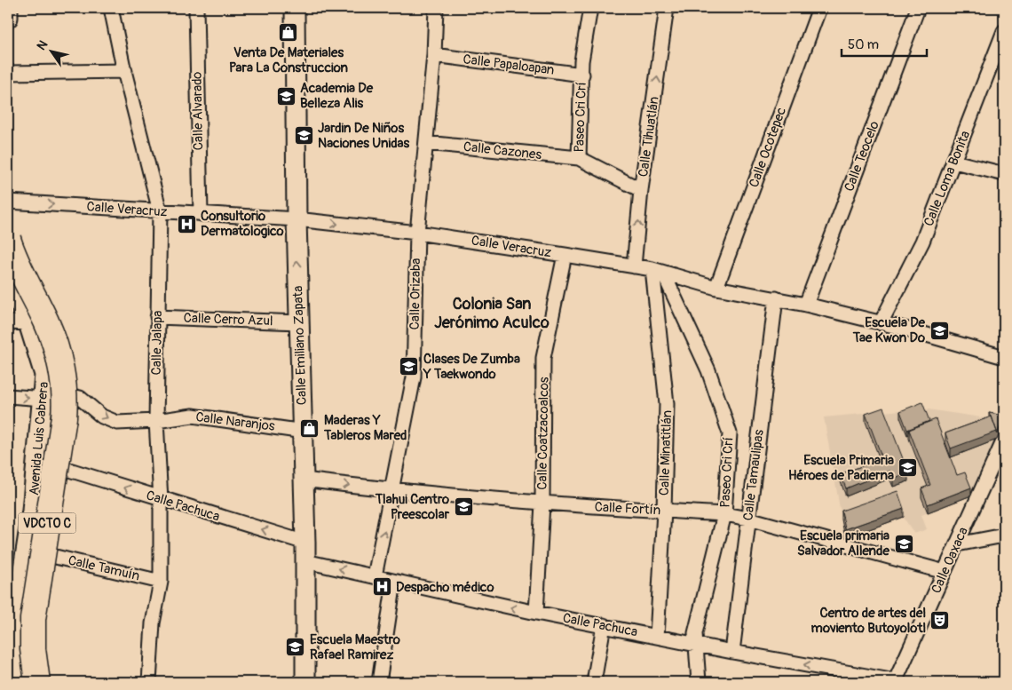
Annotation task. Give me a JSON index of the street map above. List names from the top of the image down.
{
  "streets": {
    "highway": ["VDCTO C"],
    "main road": ["Calle Emiliano Zapata", "Avenida Luis Cabrera"],
    "street": [
      "Calle Papaloapan",
      "Calle Alvarado",
      "Paseo Cri Crí",
      "Calle Tihuatlán",
      "Calle Ocotepec",
      "Calle Cazones",
      "Calle Teocelo",
      "Calle Loma Bonita",
      "Calle Veracruz",
      "Calle Orizaba",
      "Calle Cerro Azul",
      "Calle Jalapa",
      "Calle Naranjos",
      "Calle Coatzacoalcos",
      "Calle Minatitlán",
      "Calle Tamaulipas",
      "Calle Pachuca",
      "Calle Fortín",
      "Calle Oaxaca",
      "Calle Tamuín"
    ]
  },
  "crossings": [
    ["Calle Papaloapan", "Paseo Cri Crí"],
    ["Calle Papaloapan", "Calle Orizaba"],
    ["Calle Alvarado", "Calle Veracruz"],
    ["Paseo Cri Crí", "Calle Tihuatlán"],
    ["Paseo Cri Crí", "Calle Cazones"],
    ["Paseo Cri Crí", "Calle Veracruz"],
    ["Paseo Cri Crí", "Calle Minatitlán"],
    ["Paseo Cri Crí", "Calle Pachuca"],
    ["Paseo Cri Crí", "Calle Fortín"],
    ["Calle Tihuatlán", "Calle Veracruz"],
    ["Calle Ocotepec", "Calle Veracruz"],
    ["Calle Cazones", "Calle Orizaba"],
    ["Calle Teocelo", "Calle Veracruz"],
    ["Calle Loma Bonita", "Calle Veracruz"],
    ["Calle Veracruz", "Calle Orizaba"],
    ["Calle Veracruz", "Calle Jalapa"],
    ["Calle Veracruz", "Calle Emiliano Zapata"],
    ["Calle Veracruz", "Calle Coatzacoalcos"],
    ["Calle Veracruz", "Calle Minatitlán"],
    ["Calle Veracruz", "Calle Tamaulipas"],
    ["Calle Orizaba", "Calle Pachuca"],
    ["Calle Orizaba", "Calle Fortín"],
    ["Calle Cerro Azul", "Calle Jalapa"],
    ["Calle Cerro Azul", "Calle Emiliano Zapata"],
    ["Calle Jalapa", "Calle Naranjos"],
    ["Calle Jalapa", "Calle Pachuca"],
    ["Calle Jalapa", "Calle Tamuín"],
    ["Calle Emiliano Zapata", "Calle Naranjos"],
    ["Calle Emiliano Zapata", "Calle Pachuca"],
    ["Calle Emiliano Zapata", "Calle Fortín"],
    ["Calle Naranjos", "Avenida Luis Cabrera"],
    ["Calle Coatzacoalcos", "Calle Pachuca"],
    ["Calle Coatzacoalcos", "Calle Fortín"],
    ["Avenida Luis Cabrera", "Calle Pachuca"],
    ["Avenida Luis Cabrera", "VDCTO C"],
    ["Avenida Luis Cabrera", "Calle Tamuín"],
    ["Calle Minatitlán", "Calle Pachuca"],
    ["Calle Minatitlán", "Calle Fortín"],
    ["Calle Tamaulipas", "Calle Pachuca"],
    ["Calle Tamaulipas", "Calle Fortín"],
    ["Calle Pachuca", "Calle Oaxaca"],
    ["Calle Fortín", "Calle Oaxaca"]
  ],
  "one_way": ["Calle Tihuatlán", "Calle Naranjos", "Calle Pachuca"],
  "districts": ["Colonia San Jerónimo Aculco"],
  "places": {
    "shop": ["Venta De Materiales Para La Construccion", "Maderas Y Tableros Mared"],
    "school or university": [
      "Academia De Belleza Alis",
      "Jardin De Niños Naciones Unidas",
      "Escuela De Tae Kwon Do",
      "Clases De Zumba Y Taekwondo",
      "Escuela Primaria Héroes de Padierna",
      "Tlahui Centro Preescolar",
      "Escuela primaria Salvador Allende",
      "Escuela Maestro Rafael Ramirez"
    ],
    "hospital": ["Consultorio Dermatologico", "Despacho médico"],
    "theatre": ["Centro de artes del moviento Butoyolotl"]
  },
  "scale_bar": "50 m",
  "north": "top left"
}
